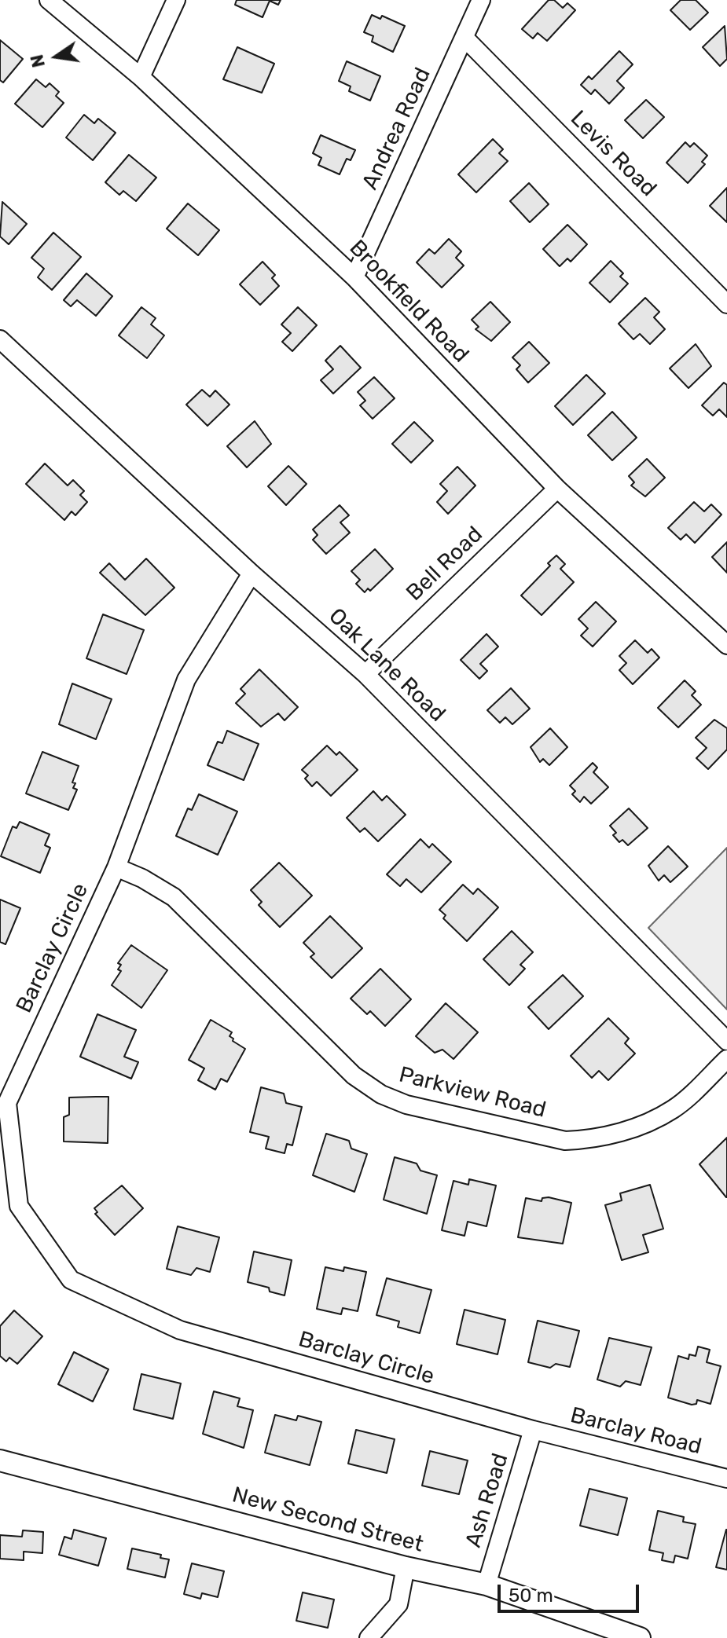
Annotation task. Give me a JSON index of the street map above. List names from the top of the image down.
{
  "streets": {
    "street": [
      "Andrea Road",
      "Levis Road",
      "Brookfield Road",
      "Bell Road",
      "Oak Lane Road",
      "Barclay Circle",
      "Parkview Road",
      "Barclay Road",
      "Ash Road",
      "New Second Street"
    ]
  },
  "crossings": [
    ["Andrea Road", "Levis Road"],
    ["Andrea Road", "Brookfield Road"],
    ["Brookfield Road", "Bell Road"],
    ["Bell Road", "Oak Lane Road"],
    ["Oak Lane Road", "Barclay Circle"],
    ["Barclay Circle", "Parkview Road"],
    ["Barclay Circle", "Barclay Road"],
    ["Barclay Circle", "Ash Road"],
    ["Barclay Road", "Ash Road"],
    ["Ash Road", "New Second Street"]
  ],
  "scale_bar": "50 m",
  "north": "left"
}
